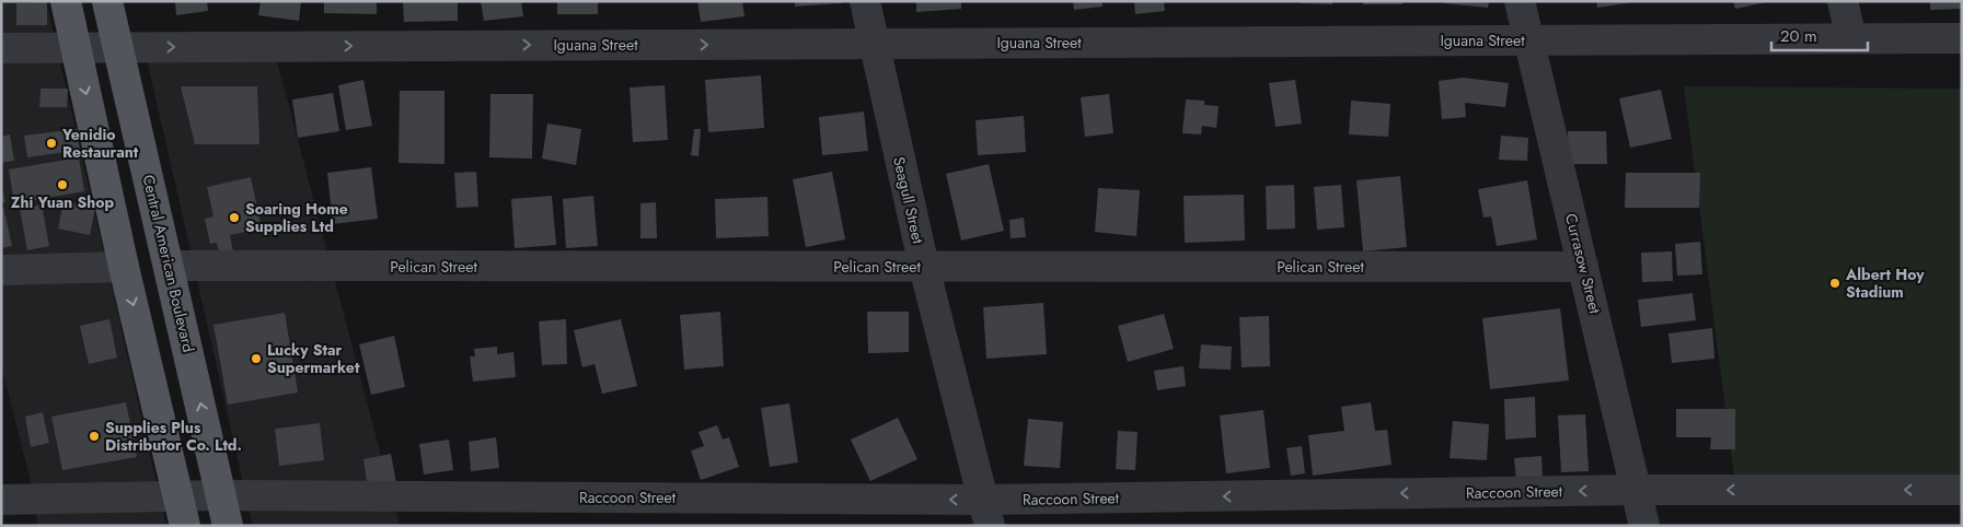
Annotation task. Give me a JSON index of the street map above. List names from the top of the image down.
{
  "streets": {
    "main road": ["Central American Boulevard"],
    "street": [
      "Iguana Street",
      "Seagull Street",
      "Currasow Street",
      "Pelican Street",
      "Raccoon Street"
    ]
  },
  "crossings": [
    ["Iguana Street", "Seagull Street"],
    ["Iguana Street", "Central American Boulevard"],
    ["Iguana Street", "Currasow Street"],
    ["Seagull Street", "Pelican Street"],
    ["Seagull Street", "Raccoon Street"],
    ["Central American Boulevard", "Pelican Street"],
    ["Central American Boulevard", "Raccoon Street"],
    ["Currasow Street", "Pelican Street"],
    ["Currasow Street", "Raccoon Street"]
  ],
  "one_way": ["Iguana Street", "Raccoon Street"],
  "places": [
    "Yenidio Restaurant",
    "Zhi Yuan Shop",
    "Soaring Home Supplies Ltd",
    "Albert Hoy Stadium",
    "Lucky Star Supermarket",
    "Supplies Plus Distributor Co. Ltd."
  ],
  "scale_bar": "20 m"
}
